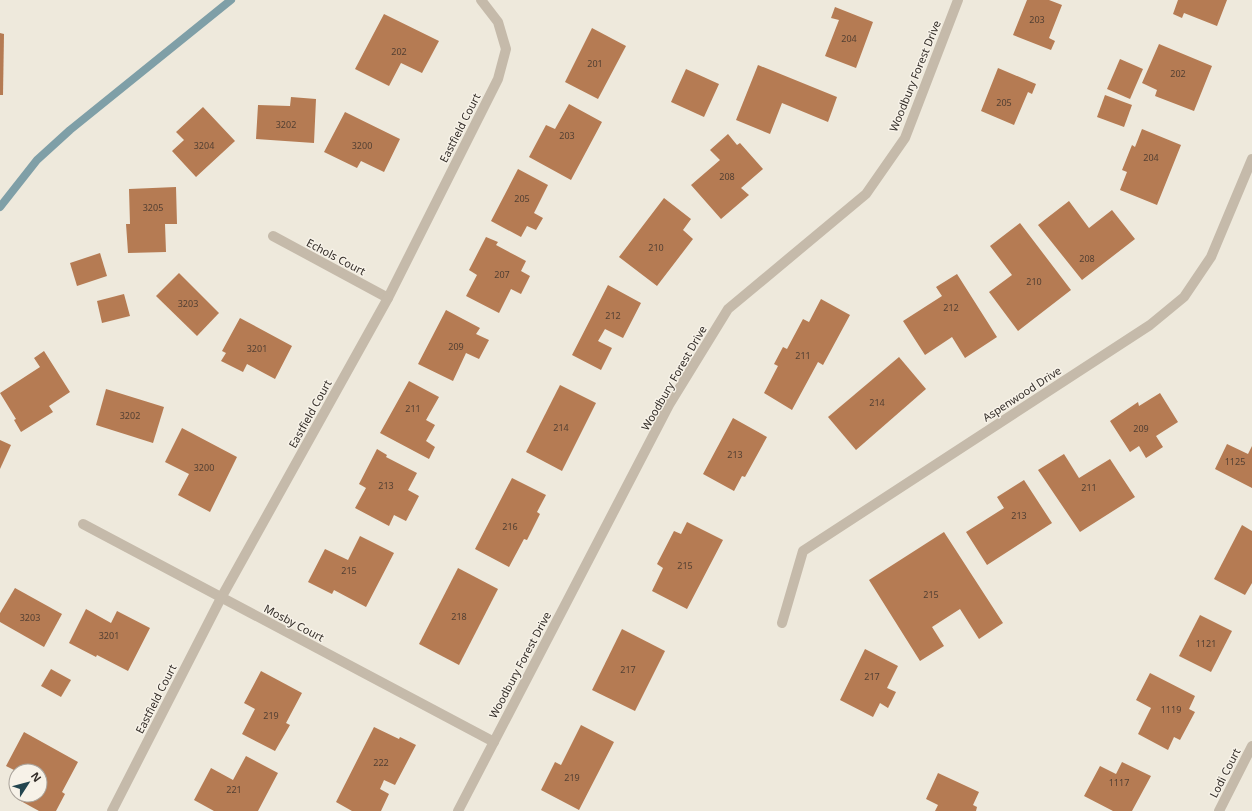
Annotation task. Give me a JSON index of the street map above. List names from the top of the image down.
{
  "streets": {
    "street": [
      "Woodbury Forest Drive",
      "Eastfield Court",
      "Echols Court",
      "Aspenwood Drive",
      "Mosby Court",
      "Lodi Court"
    ]
  },
  "crossings": [
    ["Woodbury Forest Drive", "Mosby Court"],
    ["Eastfield Court", "Echols Court"],
    ["Eastfield Court", "Mosby Court"]
  ],
  "house_numbers": [
    "203",
    "204",
    "202",
    "201",
    "202",
    "205",
    "3202",
    "203",
    "3204",
    "3200",
    "204",
    "208",
    "205",
    "3205",
    "210",
    "208",
    "207",
    "210",
    "3203",
    "212",
    "212",
    "209",
    "3201",
    "211",
    "214",
    "211",
    "3202",
    "214",
    "209",
    "213",
    "1125",
    "3200",
    "213",
    "211",
    "213",
    "216",
    "215",
    "215",
    "215",
    "218",
    "3203",
    "3201",
    "1121",
    "217",
    "217",
    "1119",
    "219",
    "222",
    "219",
    "1117",
    "221"
  ],
  "north": "top right"
}
